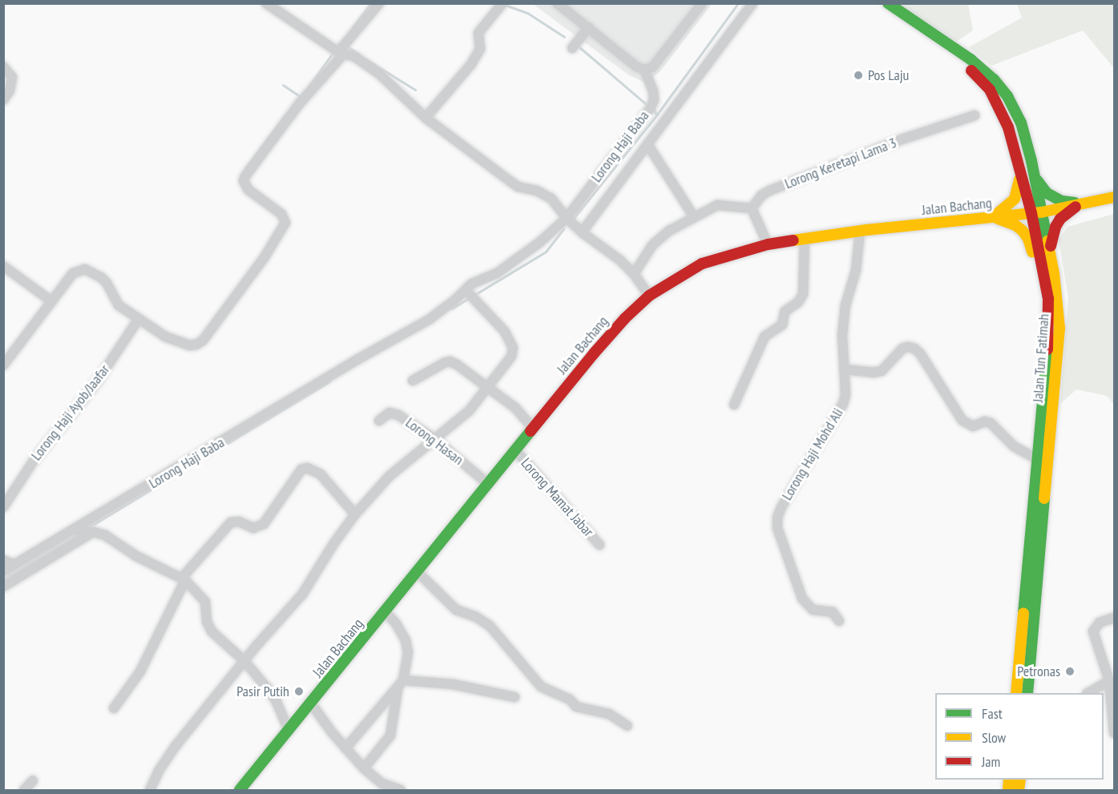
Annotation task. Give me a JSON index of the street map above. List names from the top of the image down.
{
  "streets": {
    "main road": ["Jalan Bachang", "Jalan Tun Fatimah"],
    "street": [
      "Lorong Haji Baba",
      "Lorong Keretapi Lama 3",
      "Lorong Haji Ayob/Jaafar",
      "Lorong Hasan",
      "Lorong Haji Mohd Ali",
      "Lorong Mamat Jabar"
    ]
  },
  "crossings": [
    ["Jalan Bachang", "Jalan Tun Fatimah"],
    ["Jalan Bachang", "Lorong Hasan"],
    ["Jalan Bachang", "Lorong Haji Mohd Ali"],
    ["Jalan Bachang", "Lorong Mamat Jabar"]
  ],
  "places": ["Pos Laju", "Petronas", "Pasir Putih"],
  "legend": ["Fast", "Slow", "Jam"]
}
